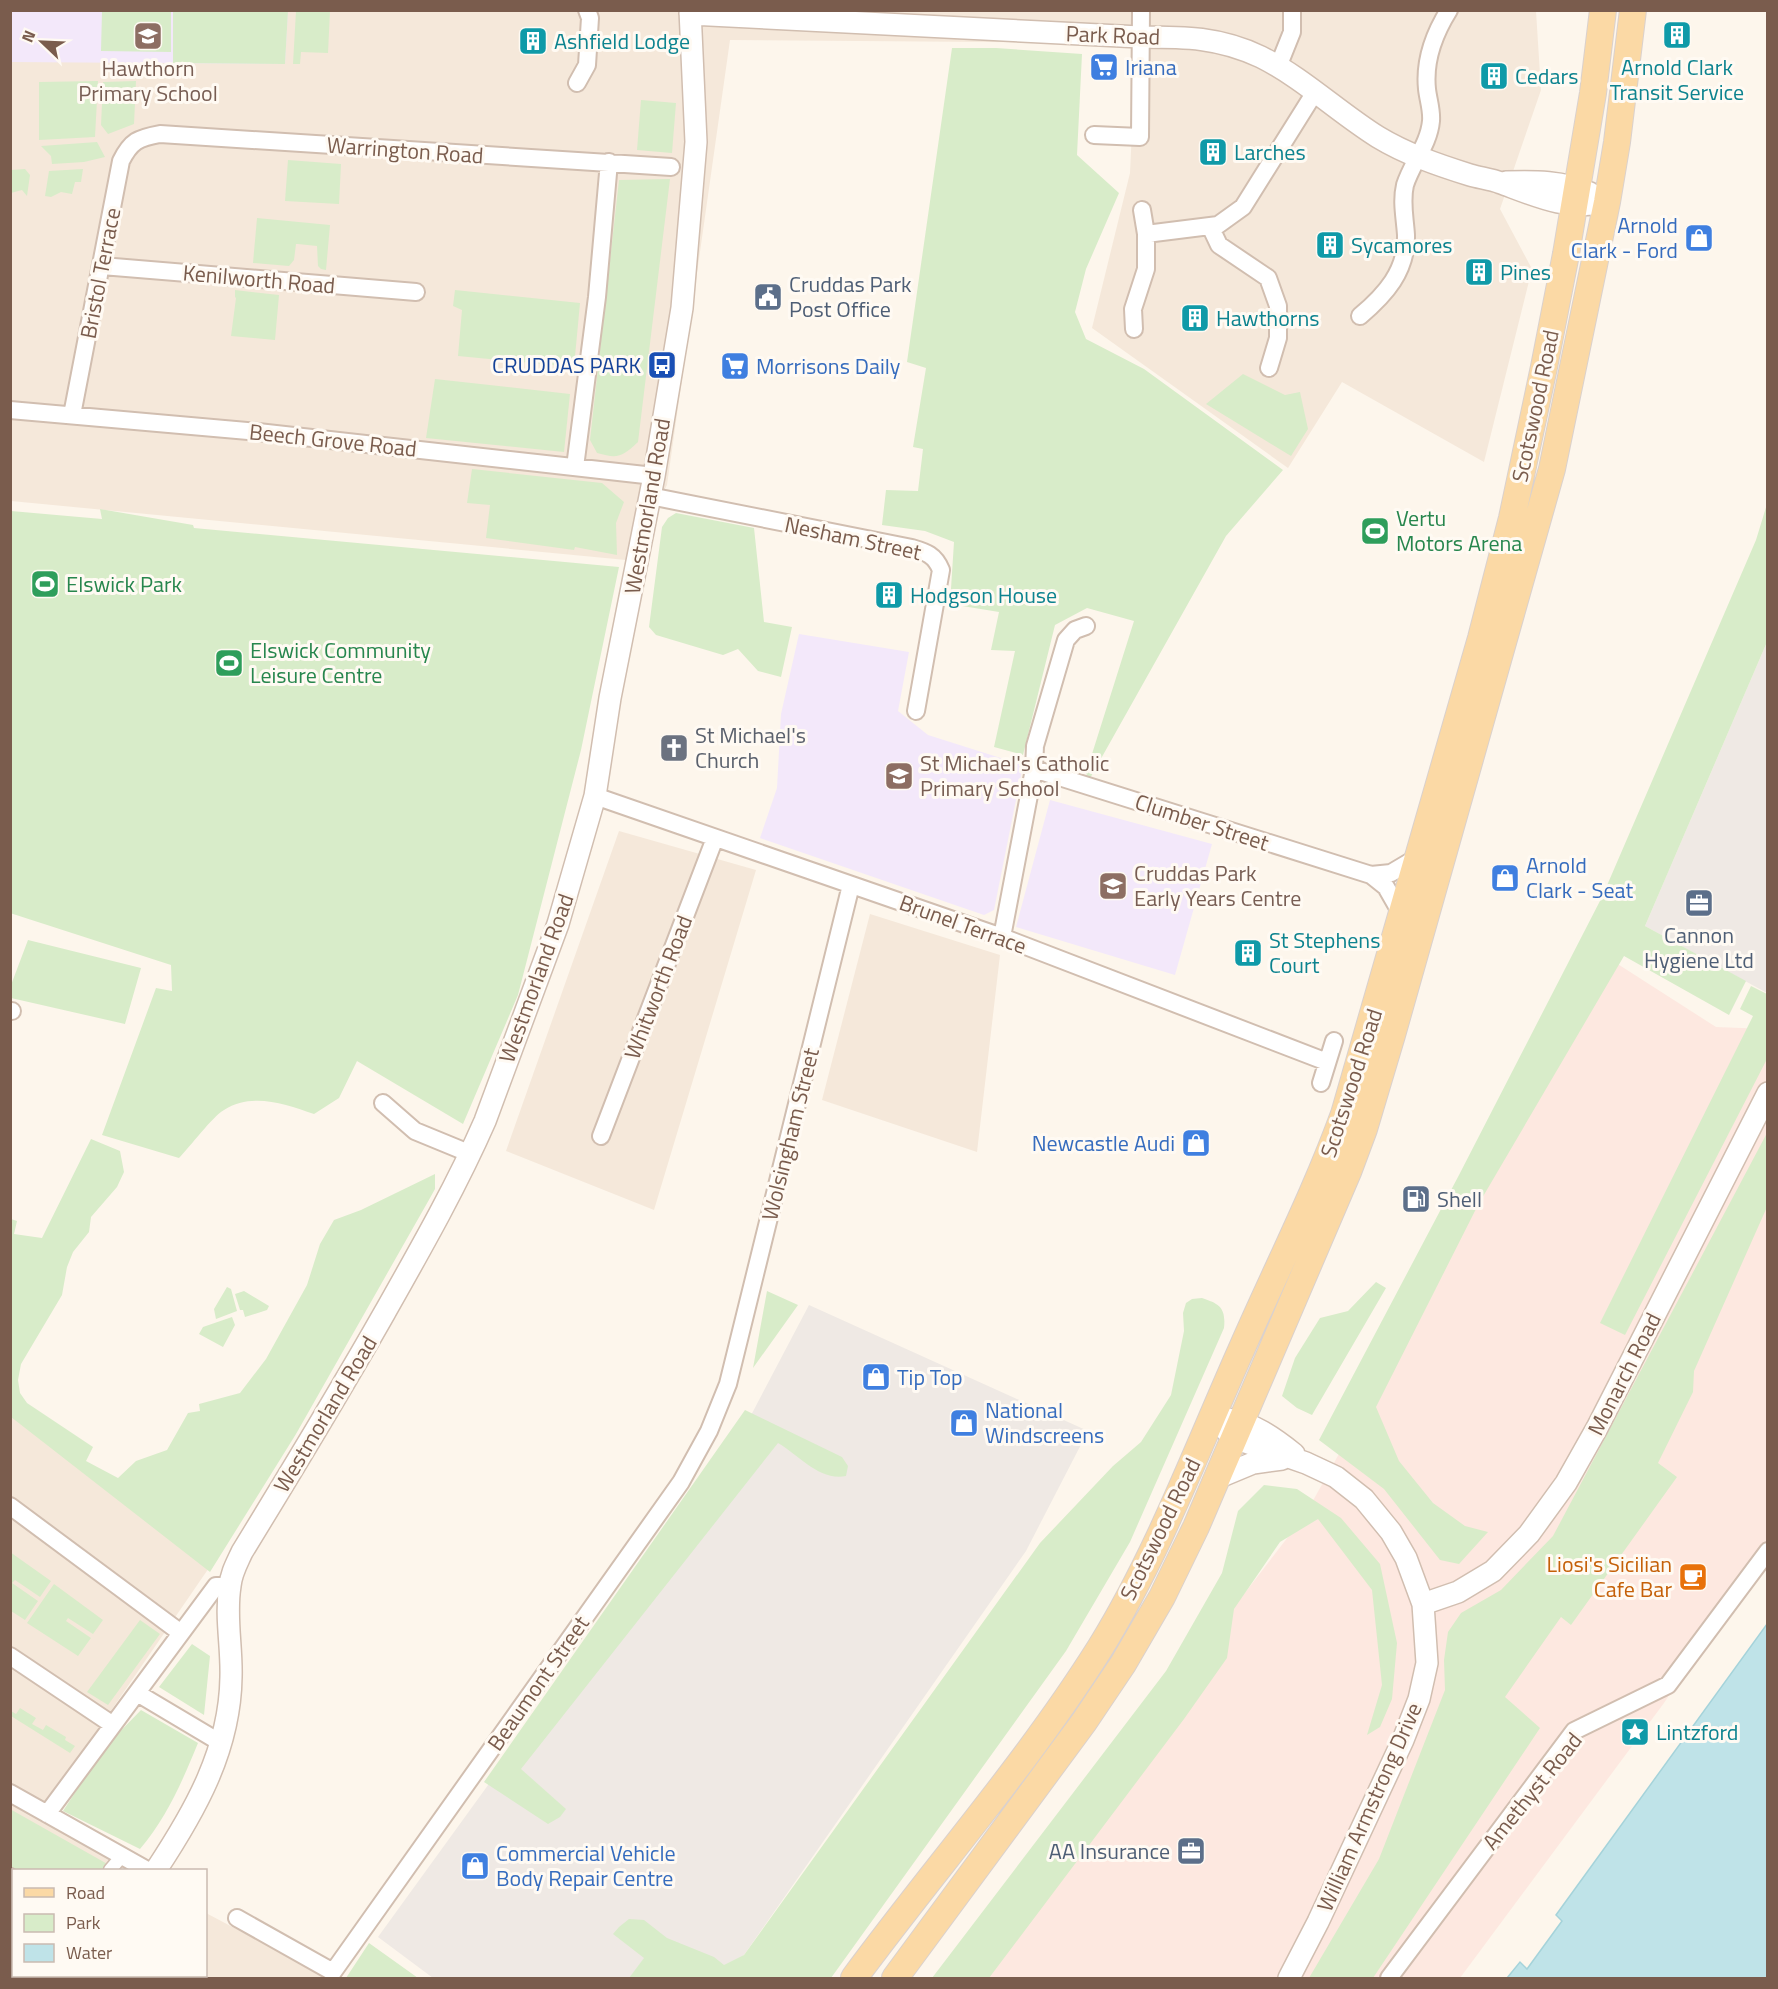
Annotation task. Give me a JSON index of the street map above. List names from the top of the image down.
{
  "streets": {
    "main road": ["Scotswood Road"],
    "street": [
      "Park Road",
      "Warrington Road",
      "Bristol Terrace",
      "Kenilworth Road",
      "Beech Grove Road",
      "Westmorland Road",
      "Nesham Street",
      "Clumber Street",
      "Brunel Terrace",
      "Whitworth Road",
      "Wolsingham Street",
      "Monarch Road",
      "Beaumont Street",
      "Amethyst Road",
      "William Armstrong Drive"
    ]
  },
  "crossings": [
    ["Park Road", "Scotswood Road"],
    ["Park Road", "Westmorland Road"],
    ["Warrington Road", "Bristol Terrace"],
    ["Bristol Terrace", "Kenilworth Road"],
    ["Bristol Terrace", "Beech Grove Road"],
    ["Scotswood Road", "Clumber Street"],
    ["Scotswood Road", "William Armstrong Drive"],
    ["Beech Grove Road", "Westmorland Road"],
    ["Beech Grove Road", "Nesham Street"],
    ["Westmorland Road", "Nesham Street"],
    ["Westmorland Road", "Brunel Terrace"],
    ["Brunel Terrace", "Whitworth Road"],
    ["Brunel Terrace", "Wolsingham Street"],
    ["Wolsingham Street", "Beaumont Street"],
    ["Monarch Road", "William Armstrong Drive"]
  ],
  "places": {
    "building": [
      "Arnold Clark Transit Service",
      "Ashfield Lodge",
      "Cedars",
      "Larches",
      "Sycamores",
      "Pines",
      "Hawthorns",
      "Hodgson House",
      "St Stephens Court"
    ],
    "school or university": ["Hawthorn Primary School", "St Michael's Catholic Primary School", "Cruddas Park Early Years Centre"],
    "supermarket": ["Iriana", "Morrisons Daily"],
    "shop": [
      "Arnold Clark - Ford",
      "Arnold Clark - Seat",
      "Newcastle Audi",
      "Tip Top",
      "National Windscreens",
      "Commercial Vehicle Body Repair Centre"
    ],
    "public building": ["Cruddas Park Post Office"],
    "bus stop": ["CRUDDAS PARK"],
    "sports": ["Vertu Motors Arena", "Elswick Park", "Elswick Community Leisure Centre"],
    "church": ["St Michael's Church"],
    "office": ["Cannon Hygiene Ltd", "AA Insurance"],
    "fuel station": ["Shell"],
    "cafe": ["Liosi's Sicilian Cafe Bar"],
    "place": ["Lintzford"]
  },
  "legend": ["Road", "Park", "Water"],
  "north": "top left"
}
